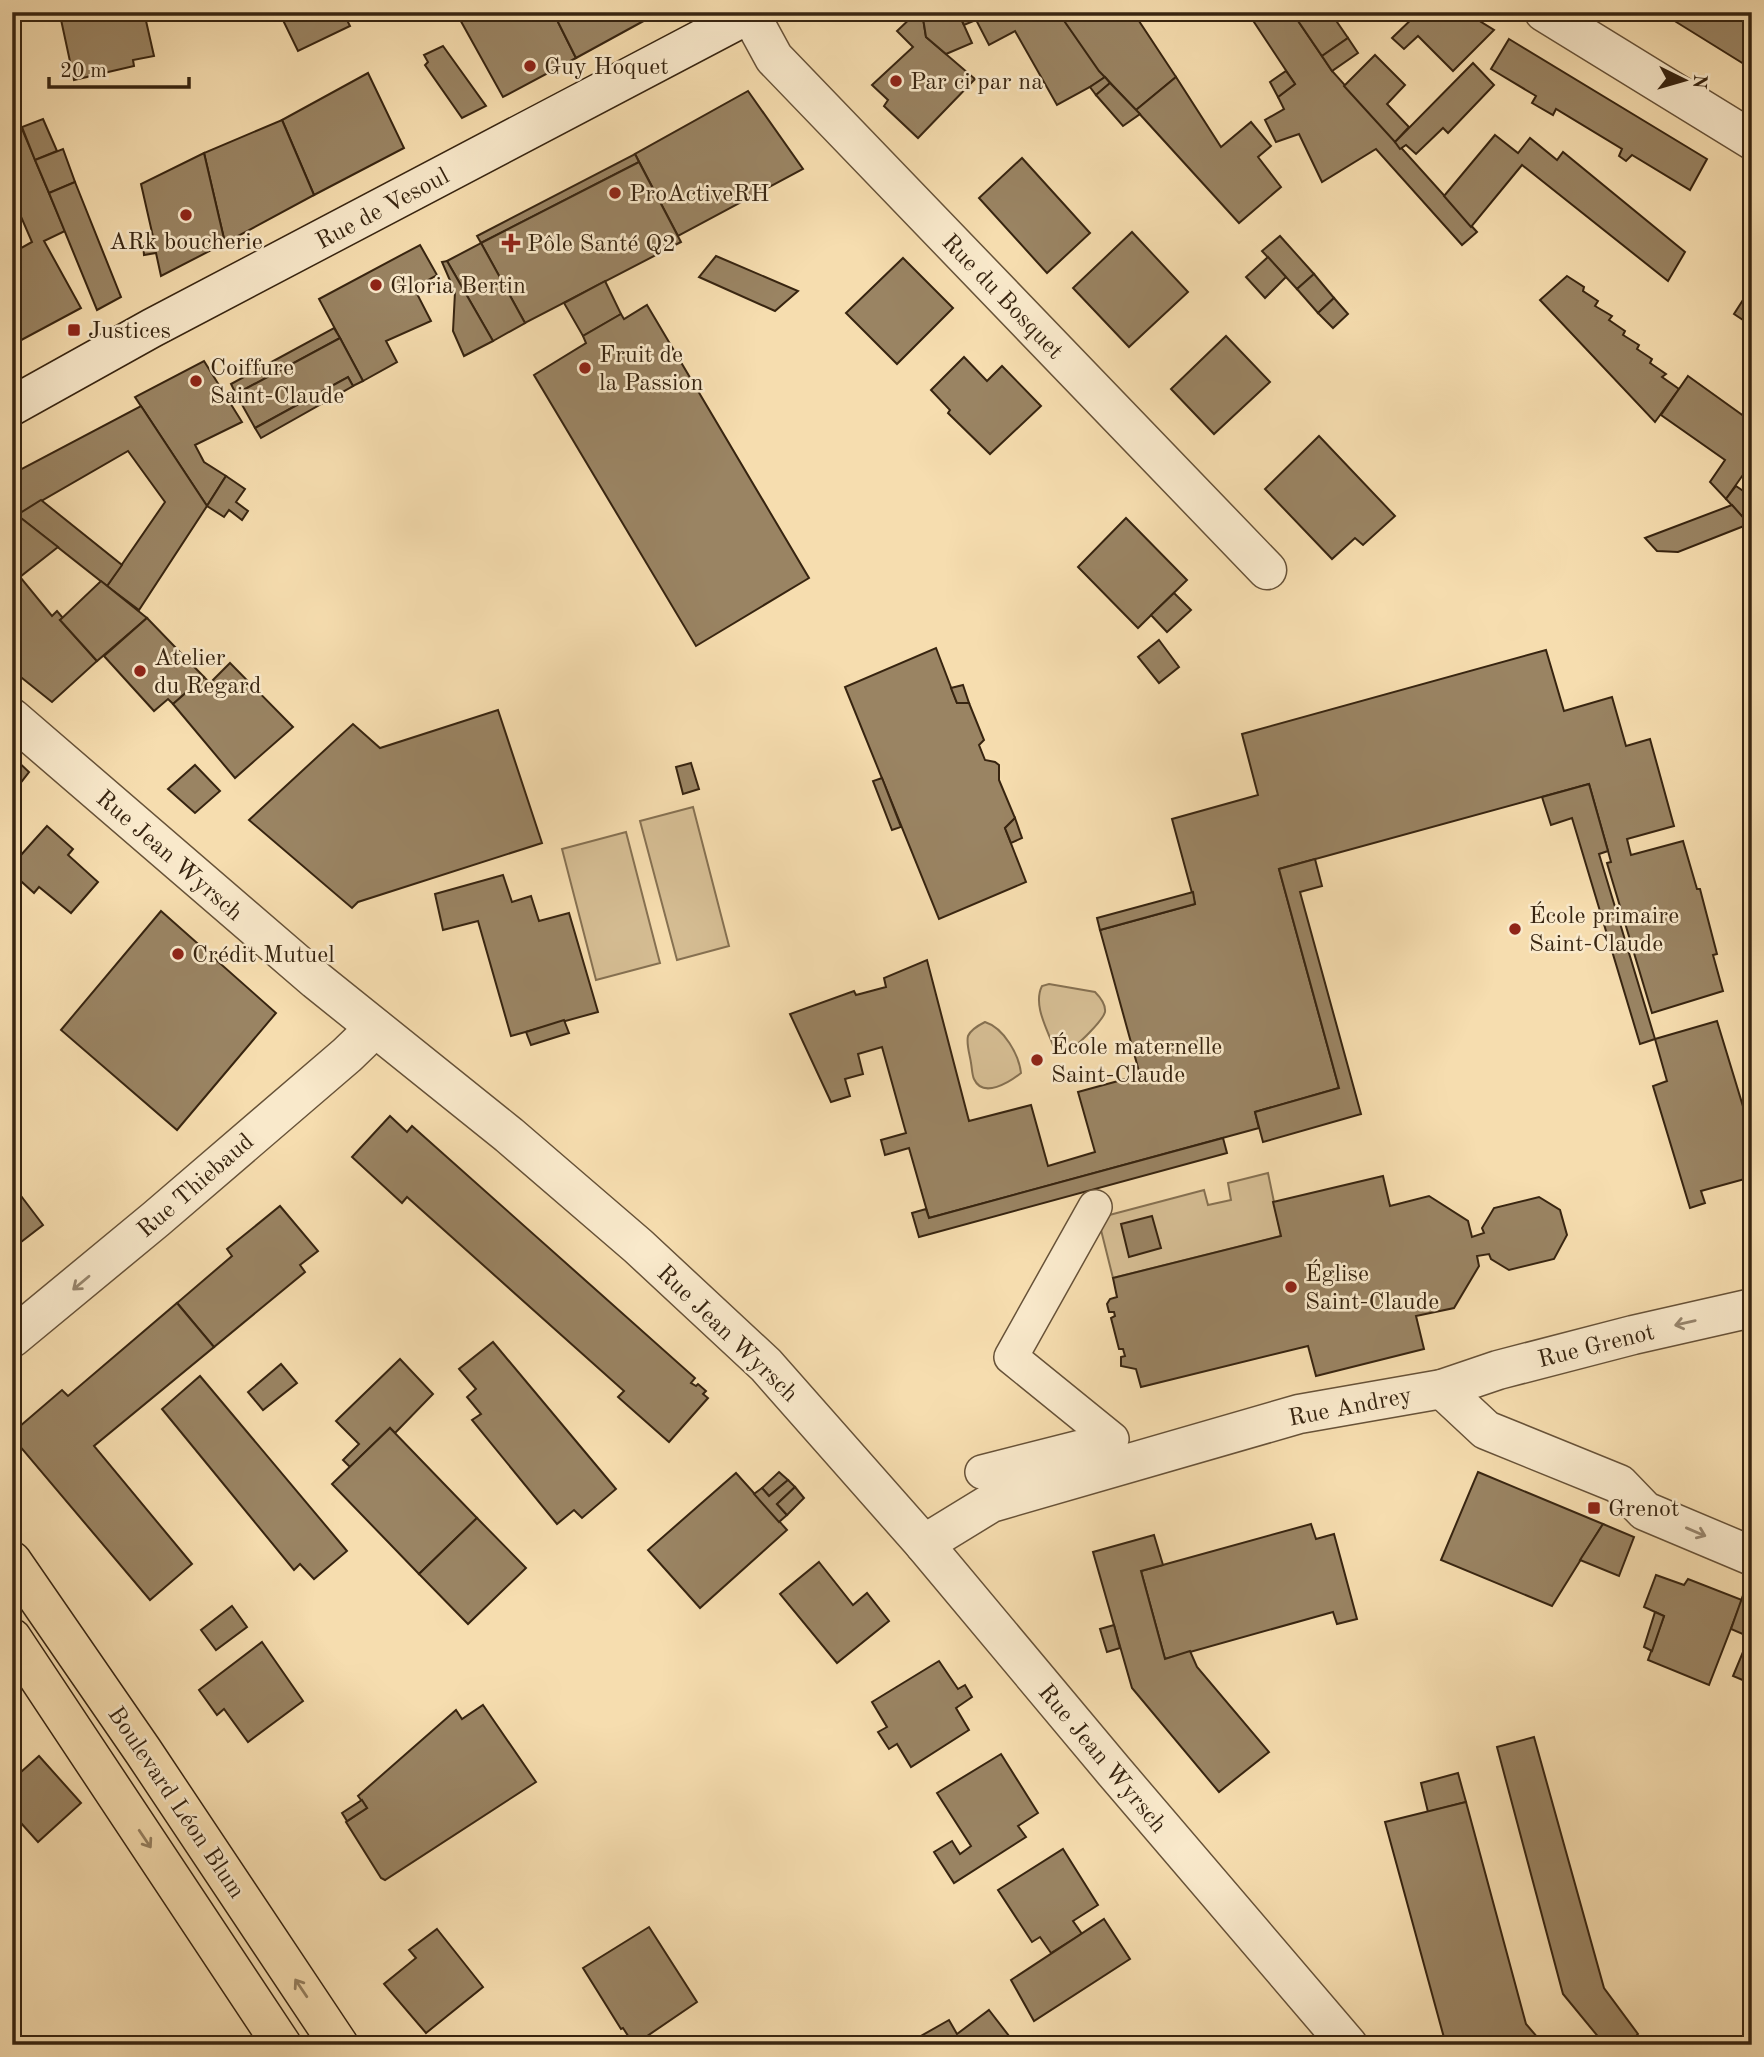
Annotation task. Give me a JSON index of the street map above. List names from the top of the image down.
{
  "streets": {
    "main road": ["Boulevard Léon Blum"],
    "street": [
      "Rue de Vesoul",
      "Rue du Bosquet",
      "Rue Jean Wyrsch",
      "Rue Thiebaud",
      "Rue Grenot",
      "Rue Andrey"
    ]
  },
  "crossings": [
    ["Rue de Vesoul", "Rue du Bosquet"],
    ["Rue Jean Wyrsch", "Rue Thiebaud"],
    ["Rue Jean Wyrsch", "Rue Andrey"],
    ["Rue Grenot", "Rue Andrey"]
  ],
  "one_way": ["Rue Thiebaud", "Rue Grenot", "Rue Andrey"],
  "places": {
    "other": [
      "Guy Hoquet",
      "Par ci par na",
      "ProActiveRH",
      "ARk boucherie",
      "Gloria Bertin",
      "Fruit de la Passion",
      "Coiffure Saint-Claude",
      "Atelier du Regard",
      "École primaire Saint-Claude",
      "Crédit Mutuel",
      "École maternelle Saint-Claude",
      "Église Saint-Claude"
    ],
    "health": ["Pôle Santé Q2"],
    "transit": ["Justices", "Grenot"]
  },
  "scale_bar": "20 m",
  "north": "right"
}
